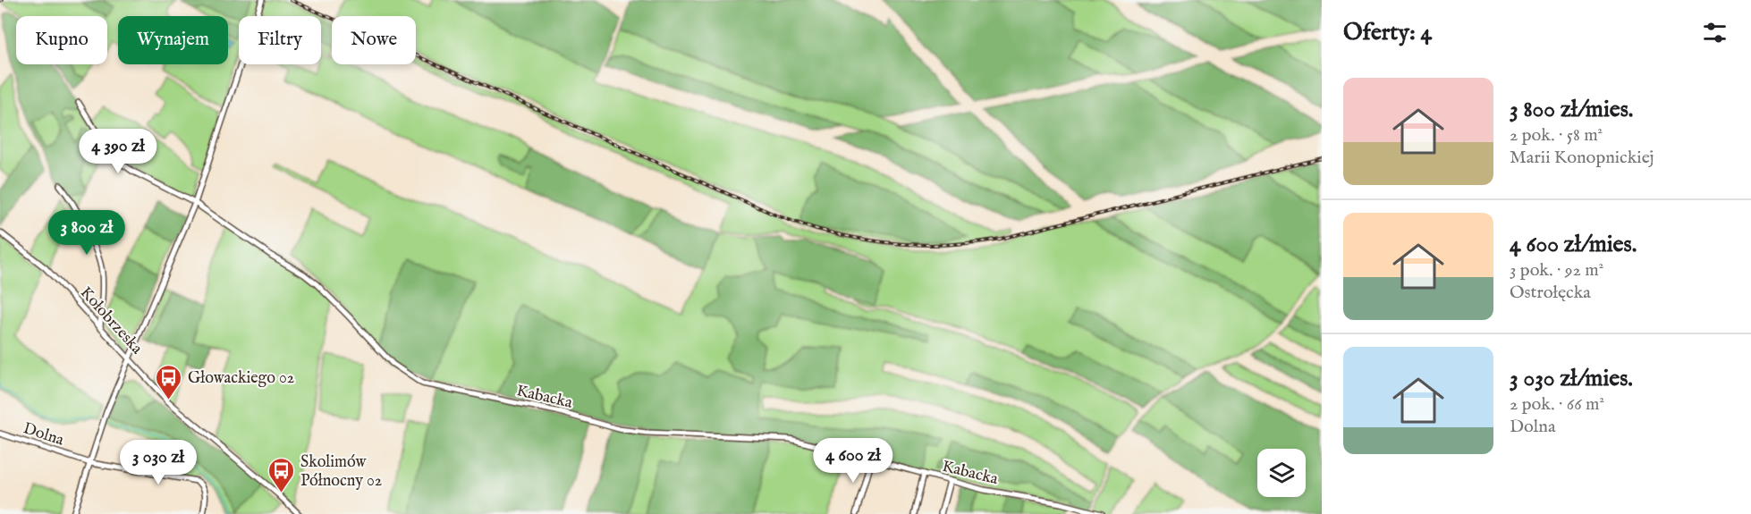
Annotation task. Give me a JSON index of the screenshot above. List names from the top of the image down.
{
  "streets": {
    "street": ["Kołobrzeska", "Kabacka", "Dolna"]
  },
  "places": {
    "bus stop": ["Głowackiego 02", "Skolimów Północny 02"]
  },
  "page": {
    "heading": "Oferty: 4",
    "chip": [
      "Kupno",
      "Wynajem",
      "Filtry",
      "Nowe"
    ],
    "list": [
      {
        "name": "3 800 zł/mies.",
        "note": "2 pok. · 58 m² · Marii Konopnickiej"
      },
      {
        "name": "4 600 zł/mies.",
        "note": "3 pok. · 92 m² · Ostrołęcka"
      },
      {
        "name": "3 030 zł/mies.",
        "note": "2 pok. · 66 m² · Dolna"
      }
    ],
    "price": [
      "4 390 zł",
      "3 800 zł",
      "4 600 zł",
      "3 030 zł"
    ]
  }
}
